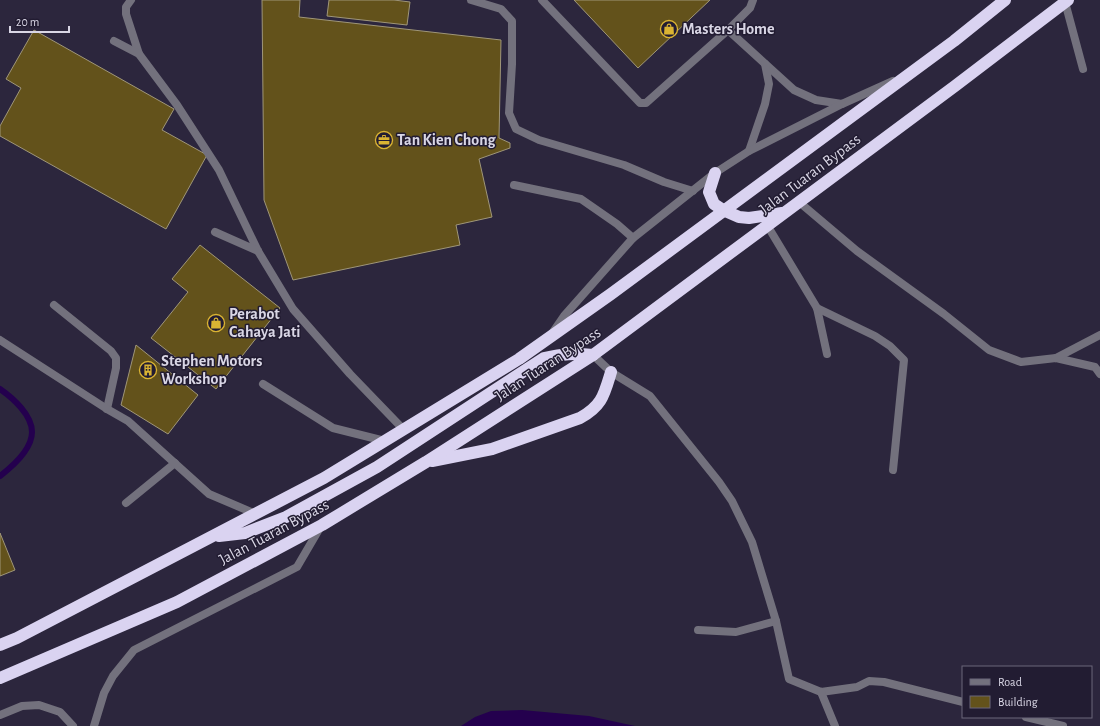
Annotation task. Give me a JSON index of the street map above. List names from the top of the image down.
{
  "streets": {
    "highway": ["Jalan Tuaran Bypass"]
  },
  "places": {
    "shop": ["Masters Home", "Perabot Cahaya Jati"],
    "office": ["Tan Kien Chong"],
    "building": ["Stephen Motors Workshop"]
  },
  "legend": ["Road", "Building"],
  "scale_bar": "20 m"
}
